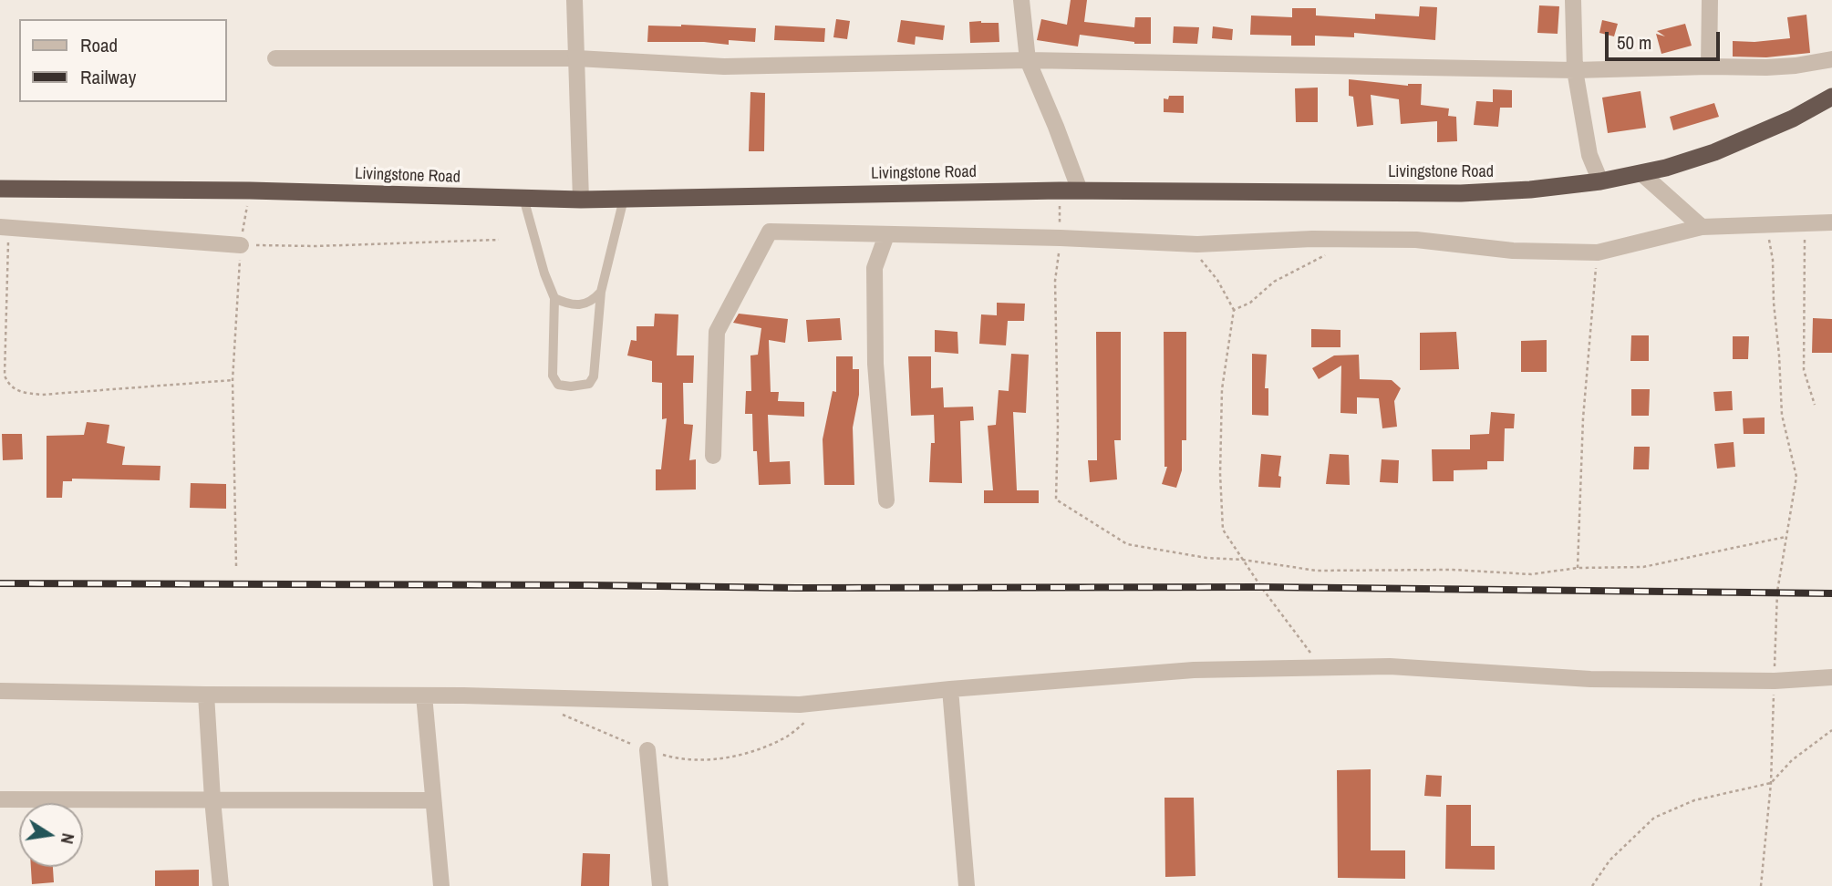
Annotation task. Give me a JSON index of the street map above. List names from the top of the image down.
{
  "streets": {
    "highway": ["Livingstone Road"]
  },
  "legend": ["Road", "Railway"],
  "scale_bar": "50 m",
  "north": "right"
}
